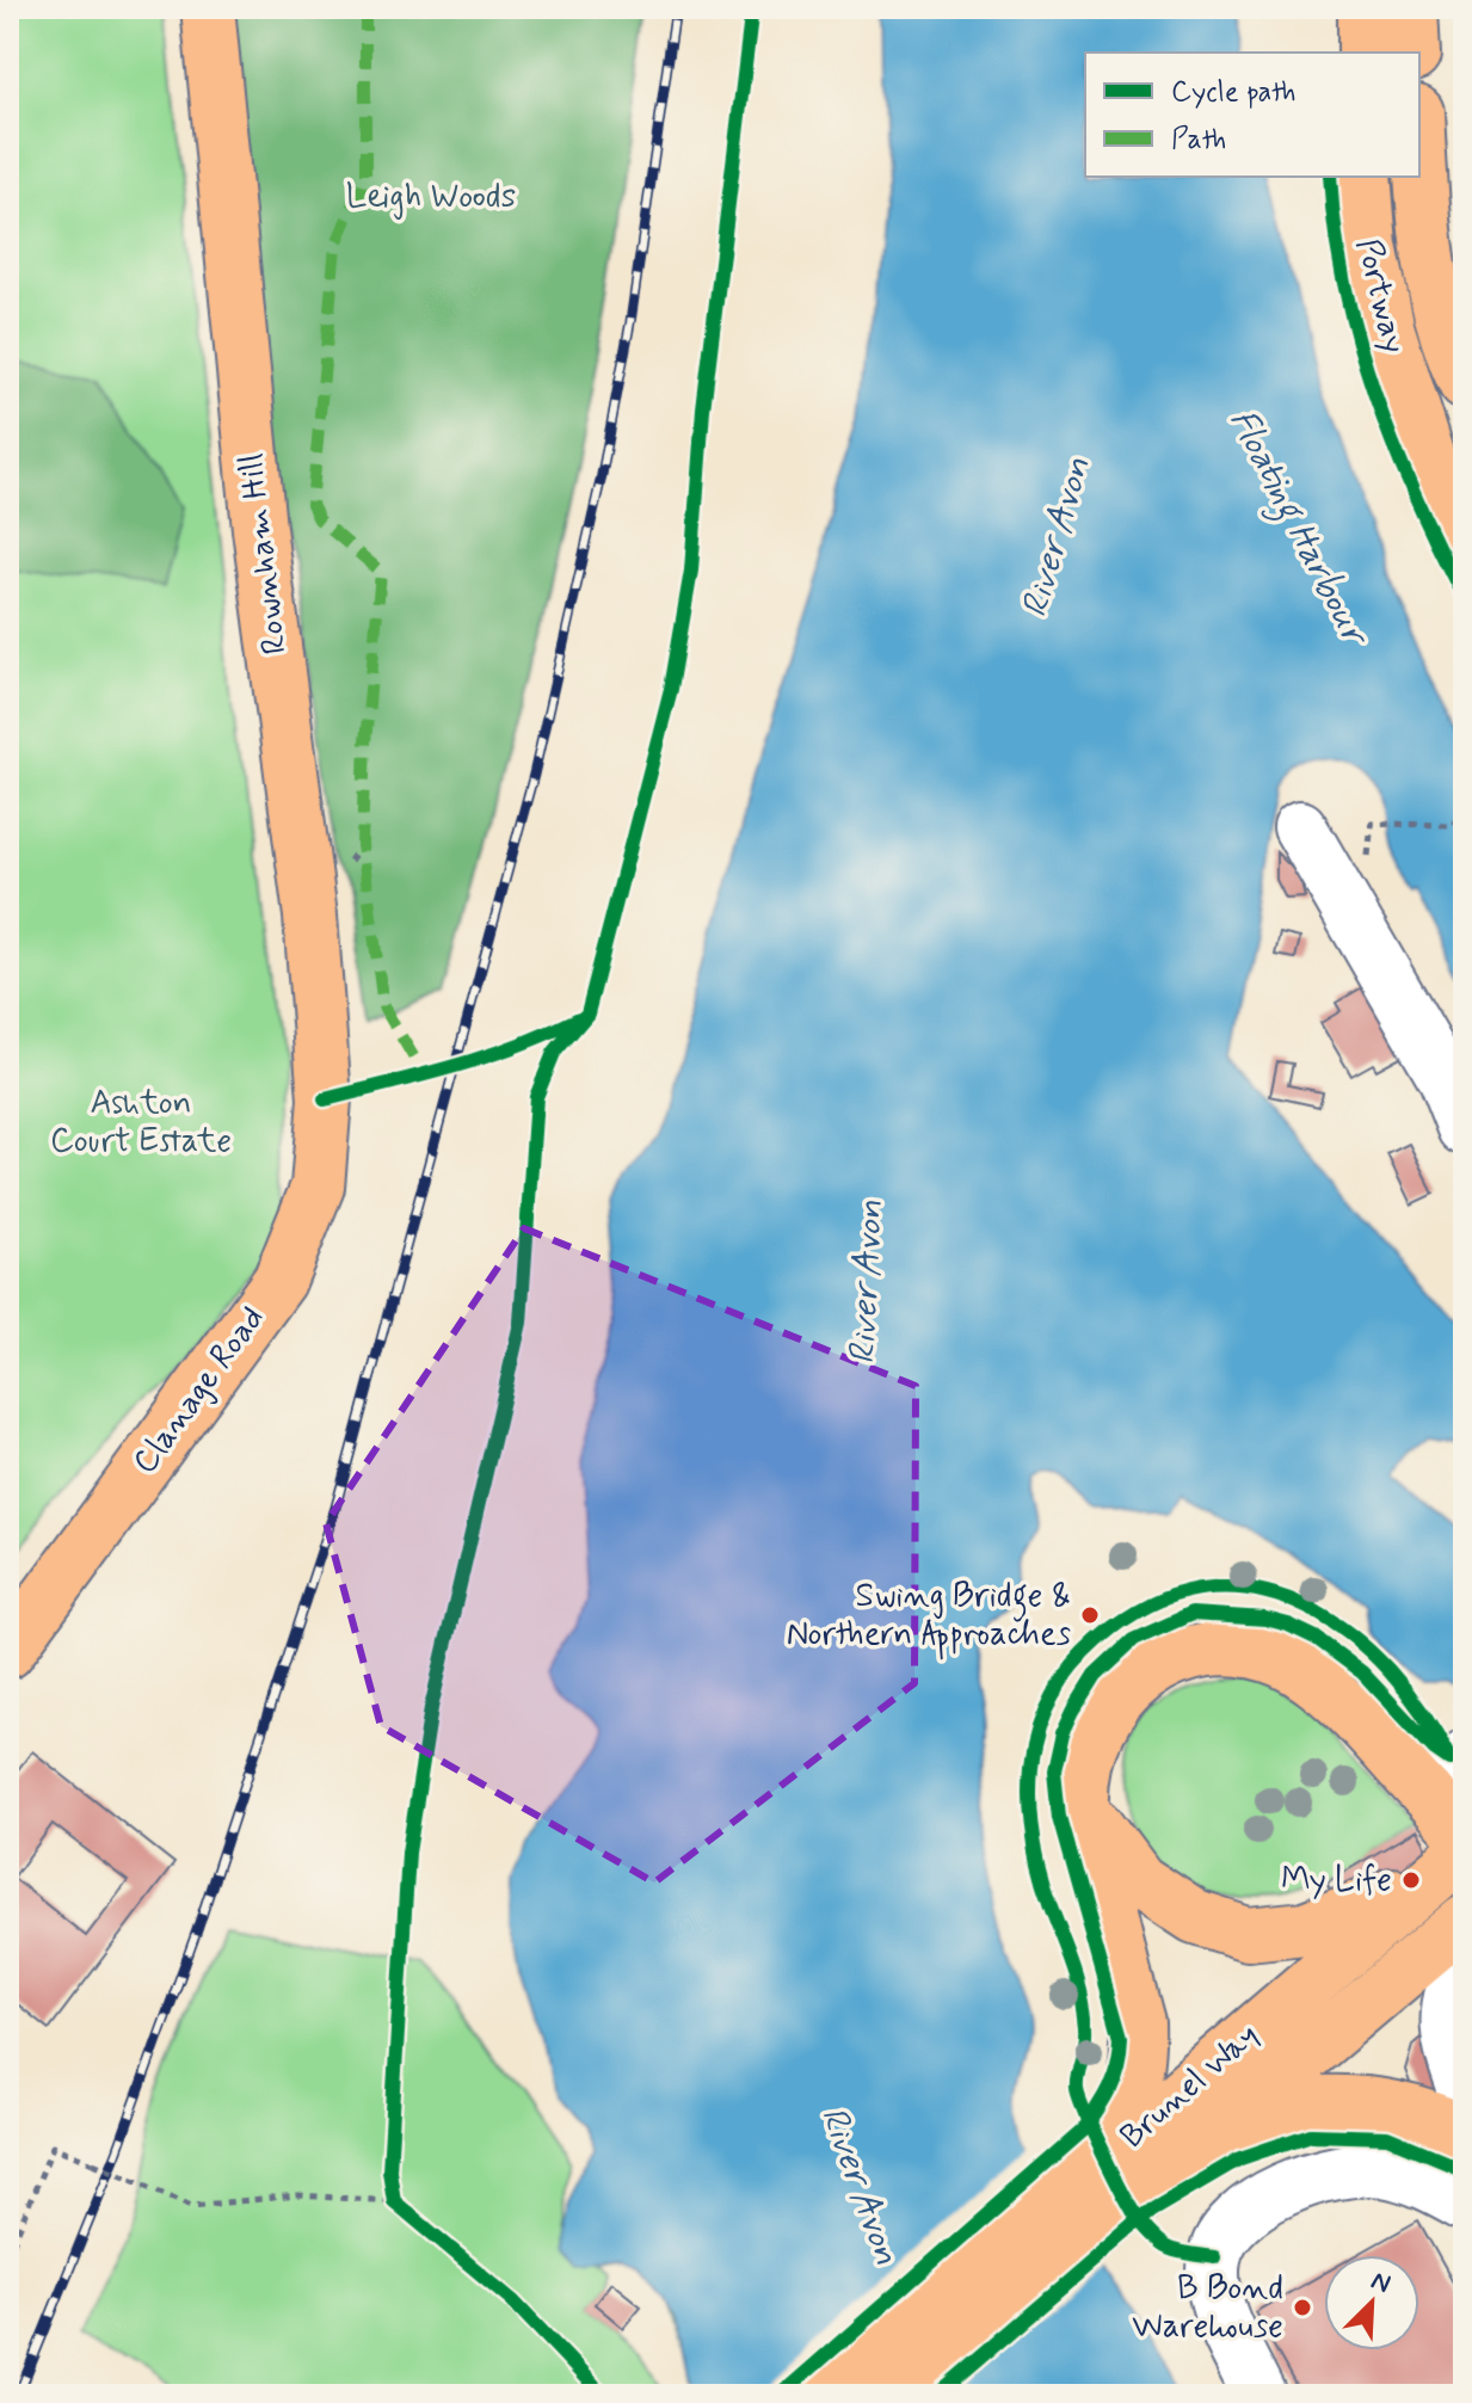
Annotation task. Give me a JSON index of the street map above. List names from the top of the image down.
{
  "streets": {
    "main road": ["Rownham Hill", "Clanage Road", "Brunel Way"],
    "cycle path": ["Portway"]
  },
  "crossings": [
    ["Rownham Hill", "Clanage Road"]
  ],
  "water": ["Floating Harbour", "River Avon"],
  "parks": ["Leigh Woods", "Ashton Court Estate"],
  "places": ["Swing Bridge & Northern Approaches", "My Life", "B Bond Warehouse"],
  "legend": ["Cycle path", "Path"],
  "north": "top right"
}
